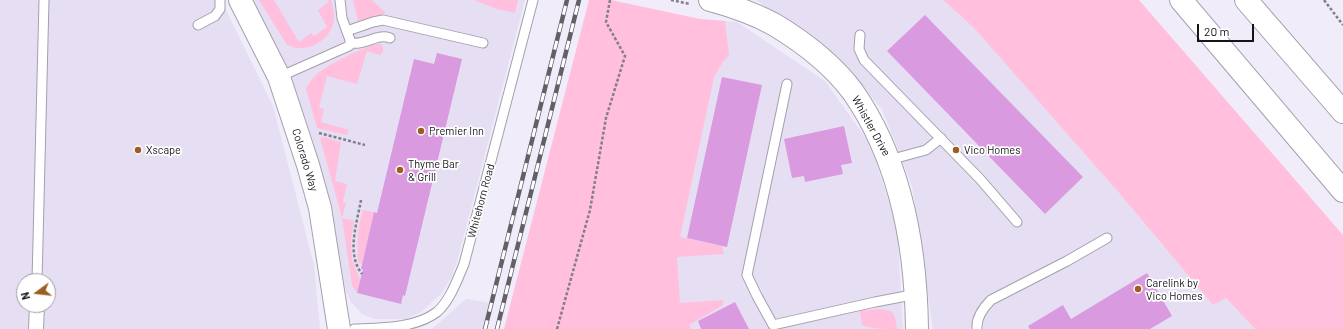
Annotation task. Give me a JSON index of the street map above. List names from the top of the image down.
{
  "streets": {
    "main road": ["Whistler Drive", "Colorado Way"],
    "lane": ["Whitehorn Road"]
  },
  "places": [
    "Premier Inn",
    "Xscape",
    "Vico Homes",
    "Thyme Bar & Grill",
    "Carelink by Vico Homes"
  ],
  "scale_bar": "20 m",
  "north": "left"
}
